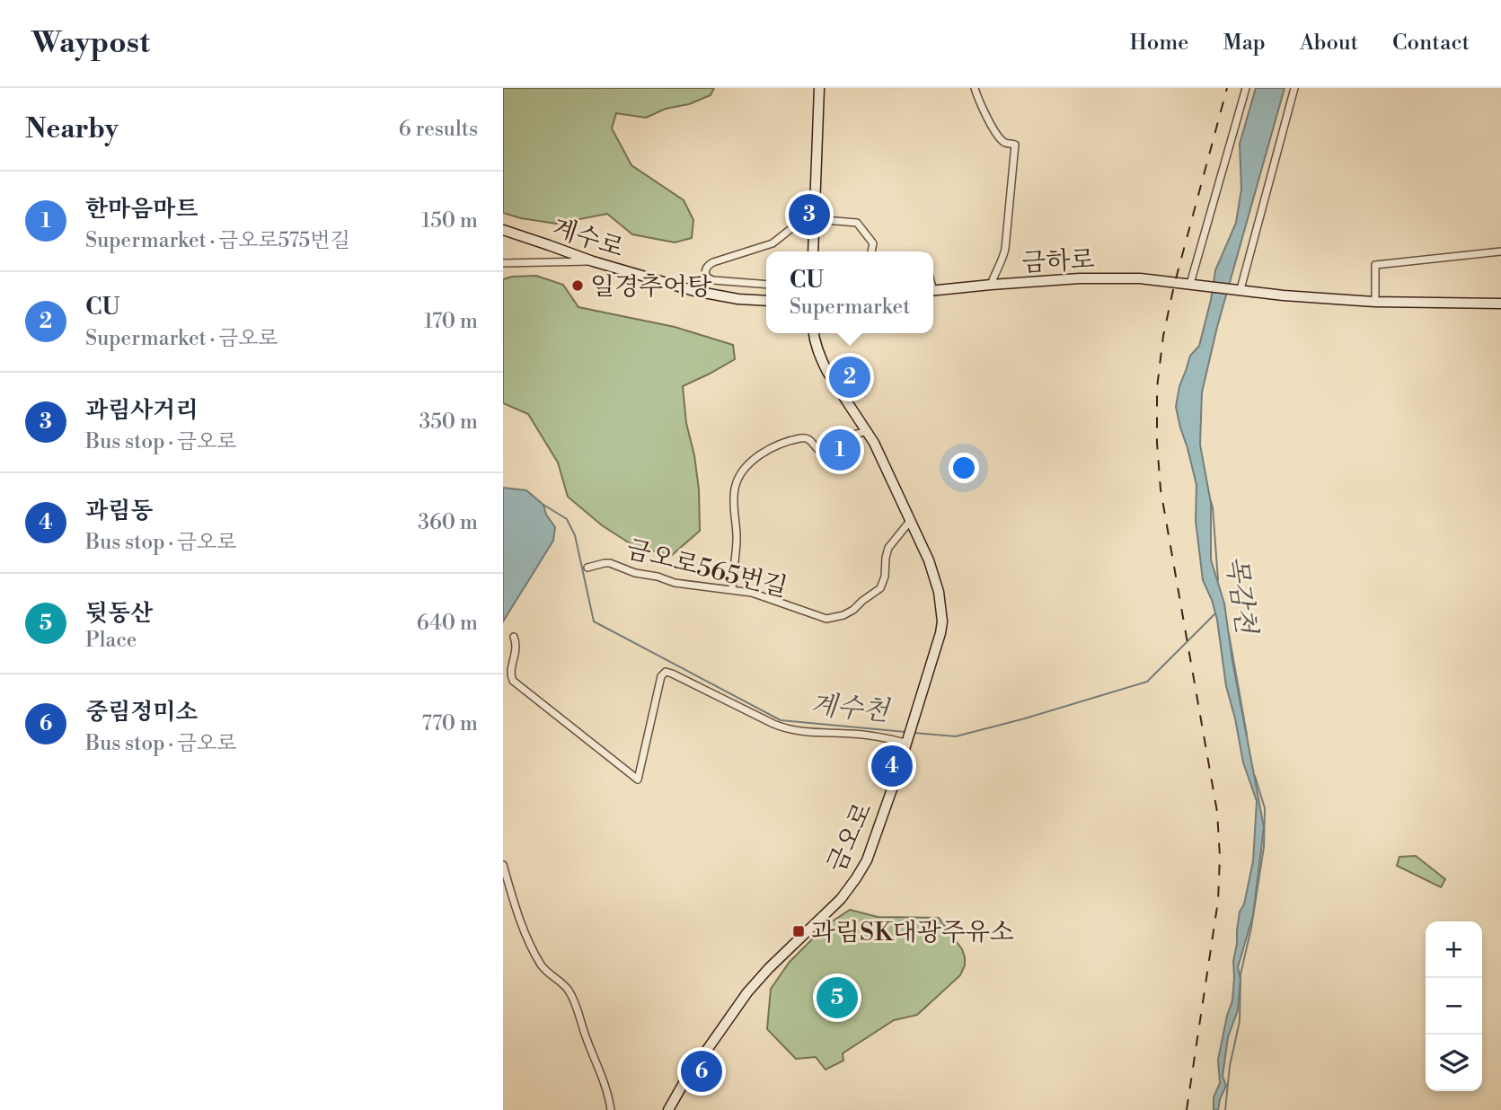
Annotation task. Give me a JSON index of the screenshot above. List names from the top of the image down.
{
  "streets": {
    "main road": ["계수로", "금하로", "금오로"],
    "street": ["금오로565번길"]
  },
  "crossings": [
    ["금오로565번길", "금오로"]
  ],
  "water": ["목감천", "계수천"],
  "places": {
    "other": ["일경추어탕"],
    "transit": ["과림SK대광주유소"]
  },
  "page": {
    "header": "Waypost",
    "nav": [
      "Home",
      "Map",
      "About",
      "Contact"
    ],
    "heading": ["Nearby", "6 results"],
    "list": [
      {
        "mark": "1",
        "name": "한마음마트",
        "note": "Supermarket · 금오로575번길",
        "value": "150 m"
      },
      {
        "mark": "2",
        "name": "CU",
        "note": "Supermarket · 금오로",
        "value": "170 m"
      },
      {
        "mark": "3",
        "name": "과림사거리",
        "note": "Bus stop · 금오로",
        "value": "350 m"
      },
      {
        "mark": "4",
        "name": "과림동",
        "note": "Bus stop · 금오로",
        "value": "360 m"
      },
      {
        "mark": "5",
        "name": "뒷동산",
        "note": "Place",
        "value": "640 m"
      },
      {
        "mark": "6",
        "name": "중림정미소",
        "note": "Bus stop · 금오로",
        "value": "770 m"
      }
    ],
    "pins": [
      "3",
      "2",
      "1",
      "4",
      "5",
      "6"
    ],
    "popup": ["CU", "Supermarket"],
    "map_buttons": ["+", "−"]
  }
}
